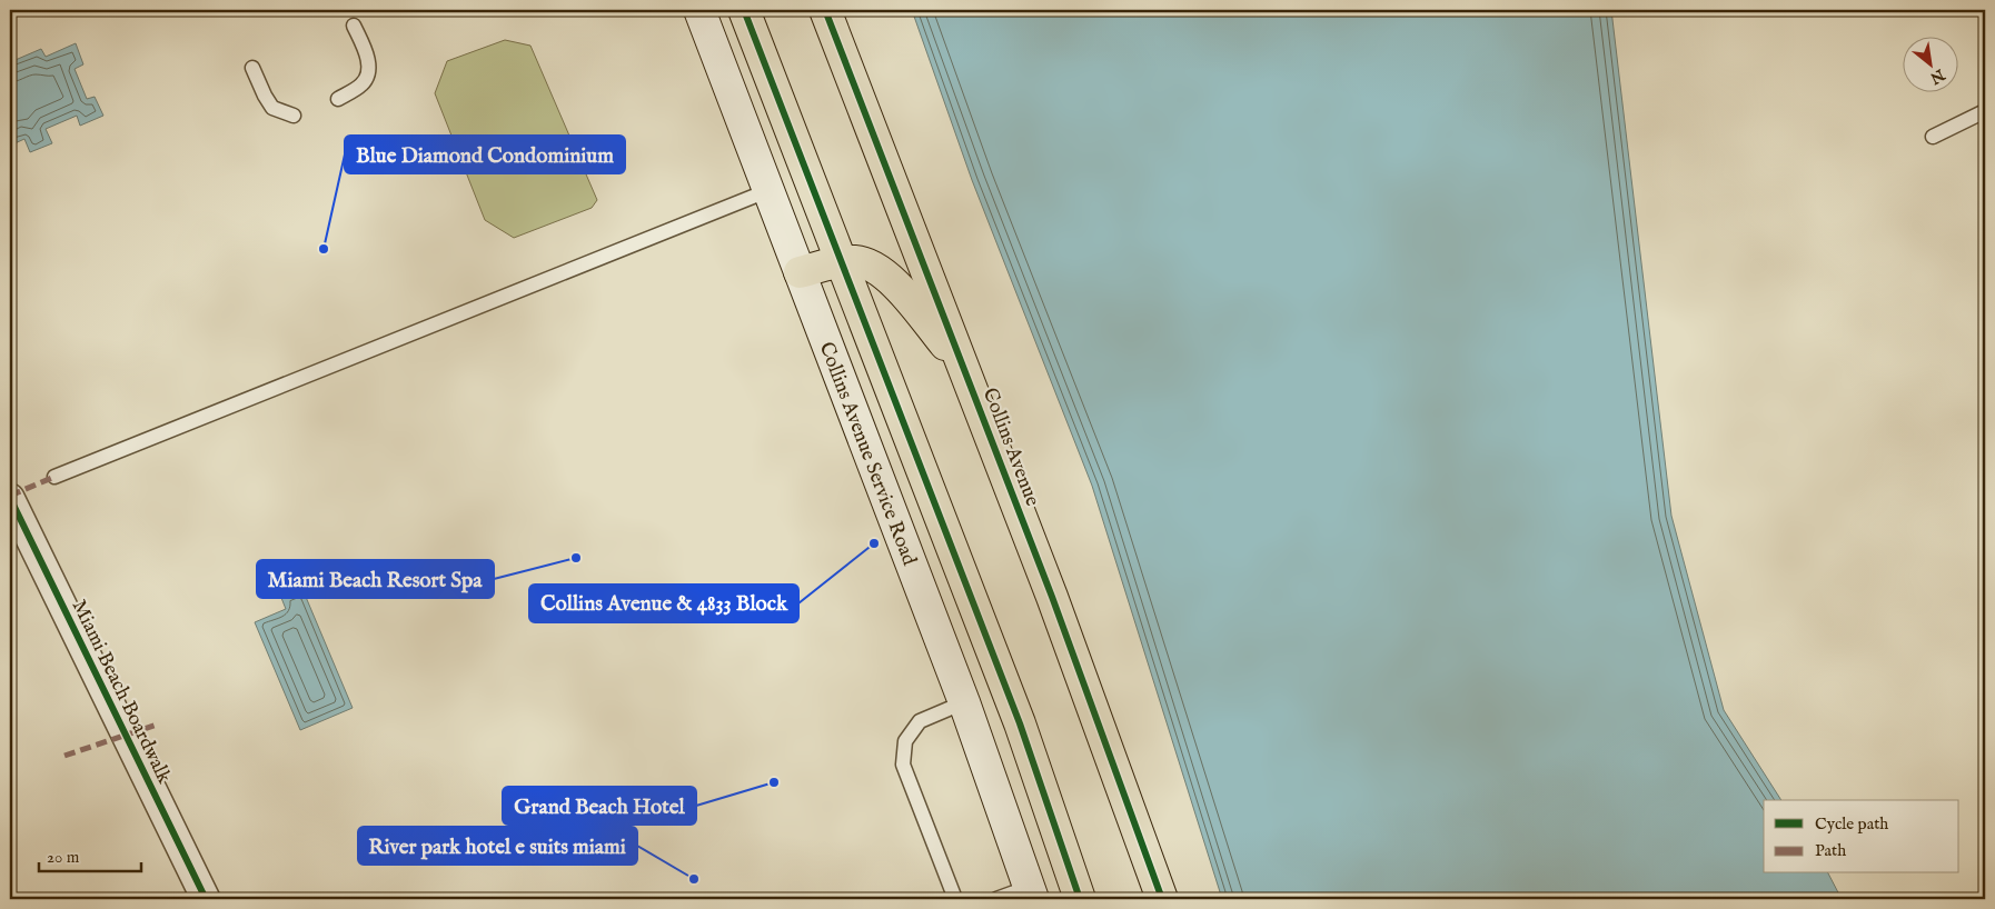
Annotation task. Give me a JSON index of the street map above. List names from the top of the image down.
{
  "streets": {
    "main road": ["Collins Avenue"],
    "street": ["Collins Avenue Service Road", "Miami Beach Boardwalk"]
  },
  "places": [
    "Blue Diamond Condominium",
    "Collins Avenue & 4833 Block",
    "Miami Beach Resort Spa",
    "Grand Beach Hotel",
    "River park hotel e suits miami"
  ],
  "legend": ["Cycle path", "Path"],
  "scale_bar": "20 m",
  "north": "bottom right"
}
